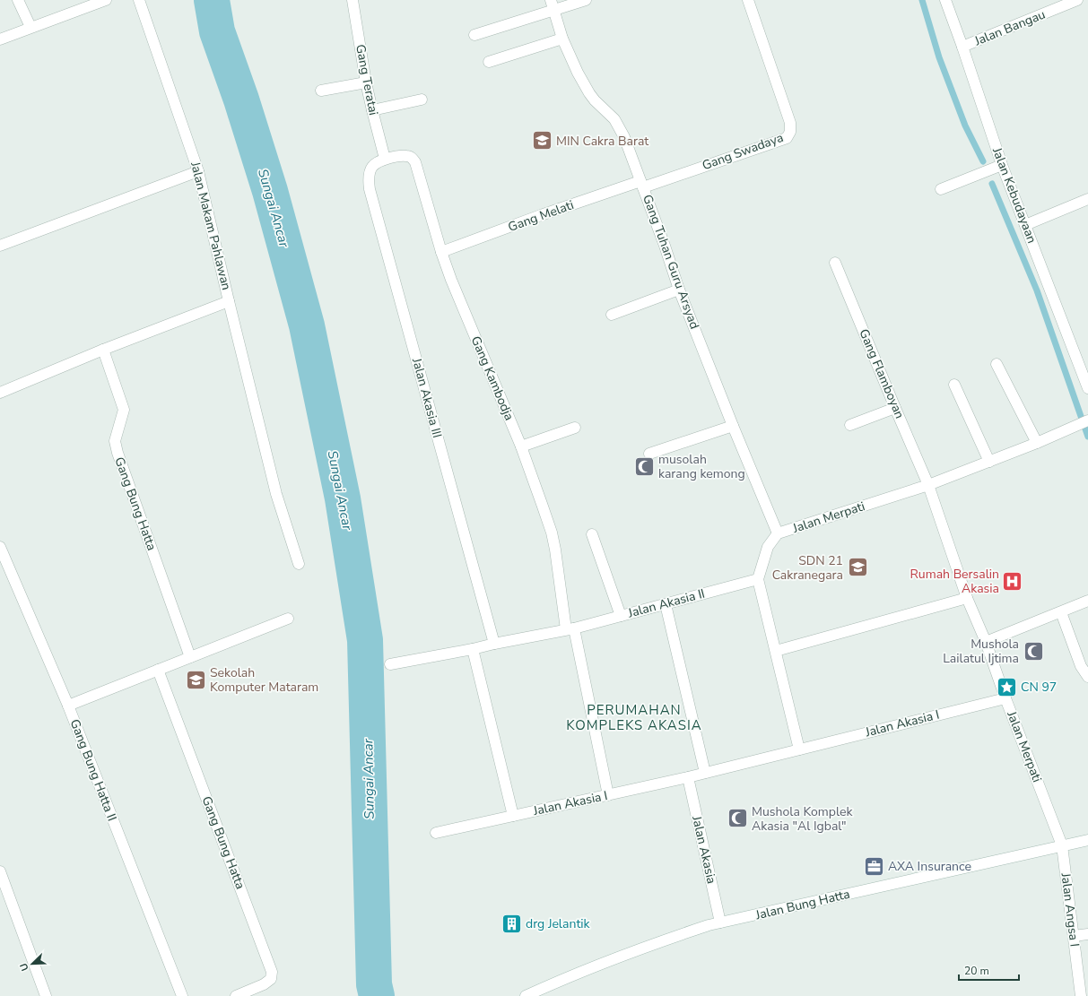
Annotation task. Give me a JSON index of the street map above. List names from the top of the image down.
{
  "streets": {
    "street": [
      "Jalan Bangau",
      "Gang Teratai",
      "Gang Swadaya",
      "Jalan Kebudayaan",
      "Gang Melati",
      "Jalan Makam Pahlawan",
      "Gang Tuhan Guru Arsyad",
      "Gang Flamboyan",
      "Gang Kambodja",
      "Jalan Akasia III",
      "Gang Bung Hatta",
      "Jalan Merpati",
      "Jalan Akasia II",
      "Jalan Akasia I",
      "Gang Bung Hatta II",
      "Jalan Akasia",
      "Jalan Bung Hatta",
      "Jalan Angsa I"
    ]
  },
  "crossings": [
    ["Jalan Bangau", "Jalan Kebudayaan"],
    ["Gang Teratai", "Gang Kambodja"],
    ["Gang Teratai", "Jalan Akasia III"],
    ["Gang Swadaya", "Gang Melati"],
    ["Gang Swadaya", "Gang Tuhan Guru Arsyad"],
    ["Gang Melati", "Gang Tuhan Guru Arsyad"],
    ["Gang Melati", "Gang Kambodja"],
    ["Jalan Makam Pahlawan", "Gang Bung Hatta"],
    ["Gang Tuhan Guru Arsyad", "Jalan Merpati"],
    ["Gang Flamboyan", "Jalan Merpati"],
    ["Gang Kambodja", "Jalan Akasia III"],
    ["Gang Kambodja", "Jalan Akasia II"],
    ["Jalan Akasia III", "Jalan Akasia II"],
    ["Jalan Merpati", "Jalan Akasia II"],
    ["Jalan Merpati", "Jalan Akasia I"],
    ["Jalan Merpati", "Jalan Bung Hatta"],
    ["Jalan Merpati", "Jalan Angsa I"],
    ["Jalan Akasia I", "Jalan Akasia"],
    ["Jalan Akasia", "Jalan Bung Hatta"],
    ["Jalan Bung Hatta", "Jalan Angsa I"]
  ],
  "districts": ["PERUMAHAN KOMPLEKS AKASIA"],
  "water": ["Sungai Ancar"],
  "places": {
    "school or university": ["MIN Cakra Barat", "SDN 21 Cakranegara", "Sekolah Komputer Mataram"],
    "mosque": ["musolah karang kemong", "Mushola Lailatul Ijtima", "Mushola Komplek Akasia \"Al Igbal\""],
    "hospital": ["Rumah Bersalin Akasia"],
    "place": ["CN 97"],
    "office": ["AXA Insurance"],
    "building": ["drg Jelantik"]
  },
  "scale_bar": "20 m",
  "north": "bottom left"
}
